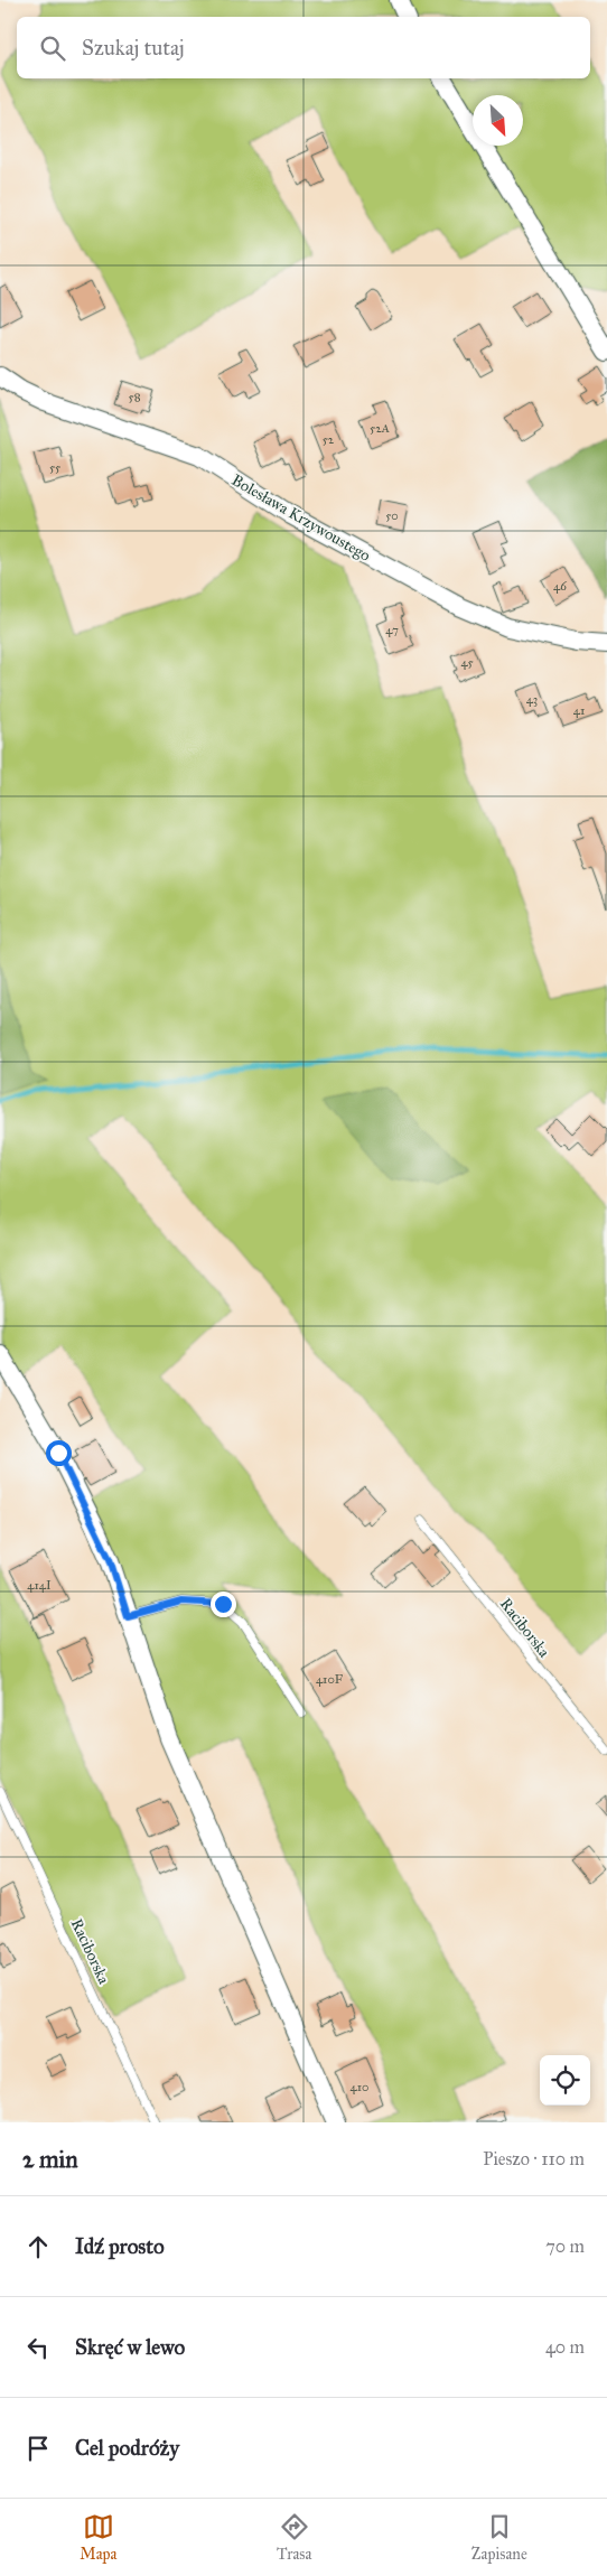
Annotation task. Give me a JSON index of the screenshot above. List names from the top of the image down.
{
  "streets": {
    "street": ["Bolesława Krzywoustego"],
    "lane": ["Raciborska"]
  },
  "house_numbers": [
    "58",
    "52A",
    "52",
    "55",
    "50",
    "46",
    "47",
    "45",
    "43",
    "41",
    "414I",
    "410F",
    "410"
  ],
  "north": "bottom right",
  "page": {
    "search": "Szukaj tutaj",
    "heading": ["2 min", "Pieszo · 110 m"],
    "list": [
      ["Idź prosto", "70 m"],
      ["Skręć w lewo", "40 m"],
      "Cel podróży"
    ],
    "nav": ["Mapa", "Trasa", "Zapisane"]
  }
}
